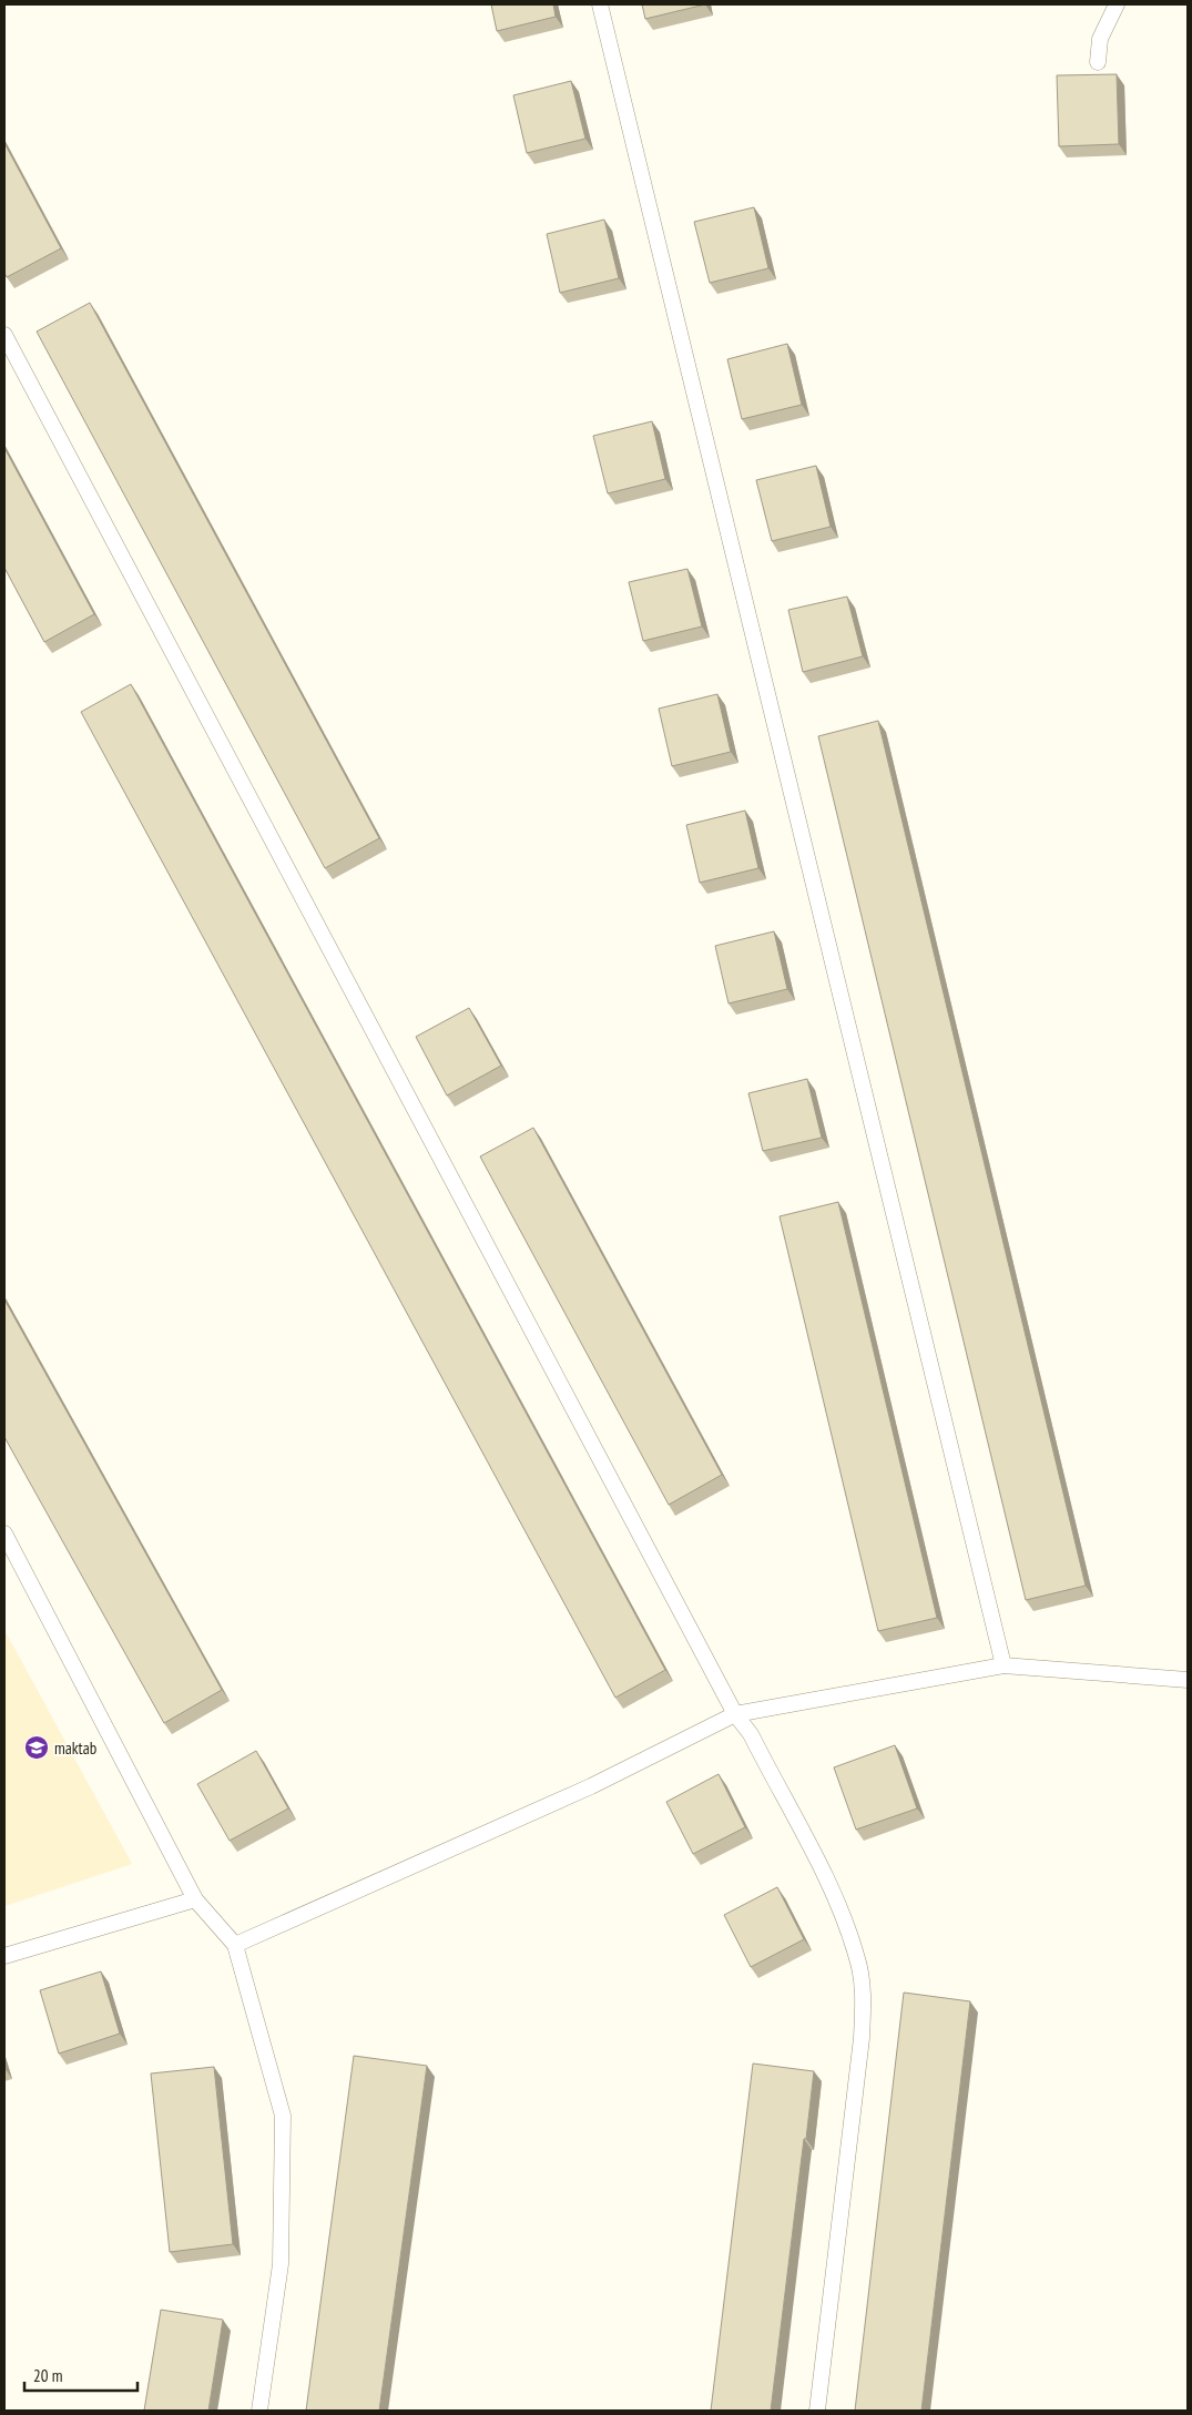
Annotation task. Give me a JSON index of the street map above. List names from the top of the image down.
{
  "places": {
    "school or university": ["maktab"]
  },
  "scale_bar": "20 m"
}
